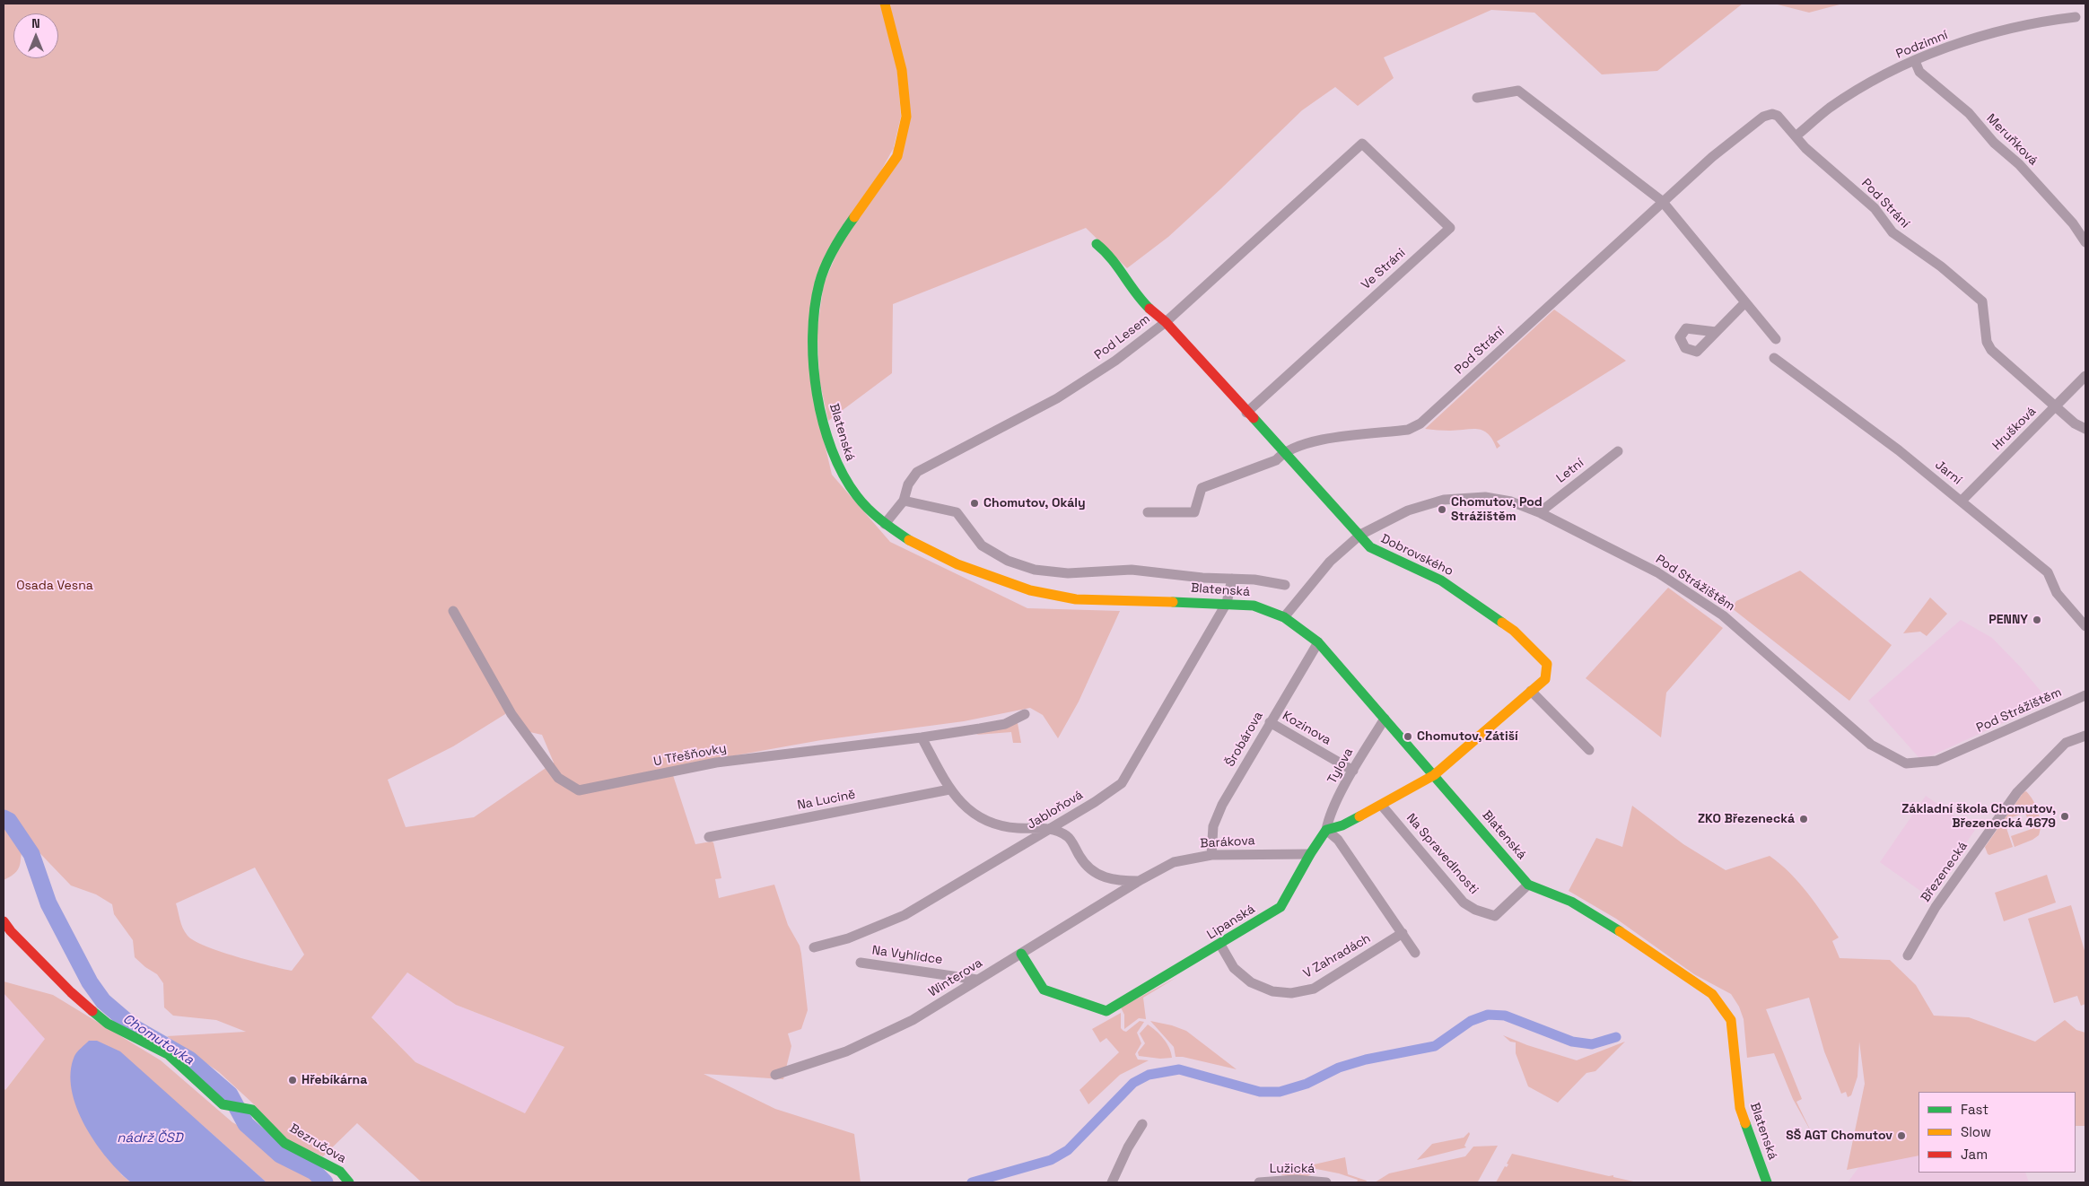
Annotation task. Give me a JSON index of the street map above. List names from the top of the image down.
{
  "streets": {
    "street": [
      "Podzimní",
      "Meruňková",
      "Pod Strání",
      "Ve Stráni",
      "Pod Lesem",
      "Hrušková",
      "Blatenská",
      "Letní",
      "Jarní",
      "Dobrovského",
      "Pod Strážištěm",
      "Kozinova",
      "Šrobárova",
      "U Třešňovky",
      "Tylova",
      "Na Lucině",
      "Jabloňová",
      "Barákova",
      "Na Spravedlnosti",
      "Březenecká",
      "Lipanská",
      "Na Vyhlídce",
      "V Zahradách",
      "Winterova",
      "Bezručova",
      "Lužická"
    ]
  },
  "crossings": [
    ["Podzimní", "Meruňková"],
    ["Podzimní", "Pod Strání"],
    ["Pod Strání", "Hrušková"],
    ["Pod Strání", "Dobrovského"],
    ["Ve Stráni", "Pod Lesem"],
    ["Ve Stráni", "Dobrovského"],
    ["Pod Lesem", "Blatenská"],
    ["Pod Lesem", "Dobrovského"],
    ["Hrušková", "Jarní"],
    ["Blatenská", "Dobrovského"],
    ["Blatenská", "Pod Strážištěm"],
    ["Blatenská", "Šrobárova"],
    ["Blatenská", "Tylova"],
    ["Blatenská", "Jabloňová"],
    ["Blatenská", "Na Spravedlnosti"],
    ["Letní", "Pod Strážištěm"],
    ["Dobrovského", "Pod Strážištěm"],
    ["Kozinova", "Šrobárova"],
    ["Kozinova", "Tylova"],
    ["Šrobárova", "Barákova"],
    ["U Třešňovky", "Barákova"],
    ["Tylova", "Lipanská"],
    ["Na Lucině", "Barákova"],
    ["Jabloňová", "Barákova"],
    ["Barákova", "Lipanská"],
    ["Barákova", "Winterova"],
    ["Lipanská", "V Zahradách"],
    ["Lipanská", "Winterova"],
    ["Na Vyhlídce", "Winterova"]
  ],
  "water": ["Chomutovka", "nádrž ČSD"],
  "parks": ["Osada Vesna"],
  "places": [
    "Chomutov, Okály",
    "Chomutov, Pod Strážištěm",
    "PENNY",
    "Chomutov, Zátiší",
    "Základní škola Chomutov, Březenecká 4679",
    "ZKO Březenecká",
    "Hřebíkárna",
    "SŠ AGT Chomutov"
  ],
  "legend": ["Fast", "Slow", "Jam"],
  "north": "top"
}
